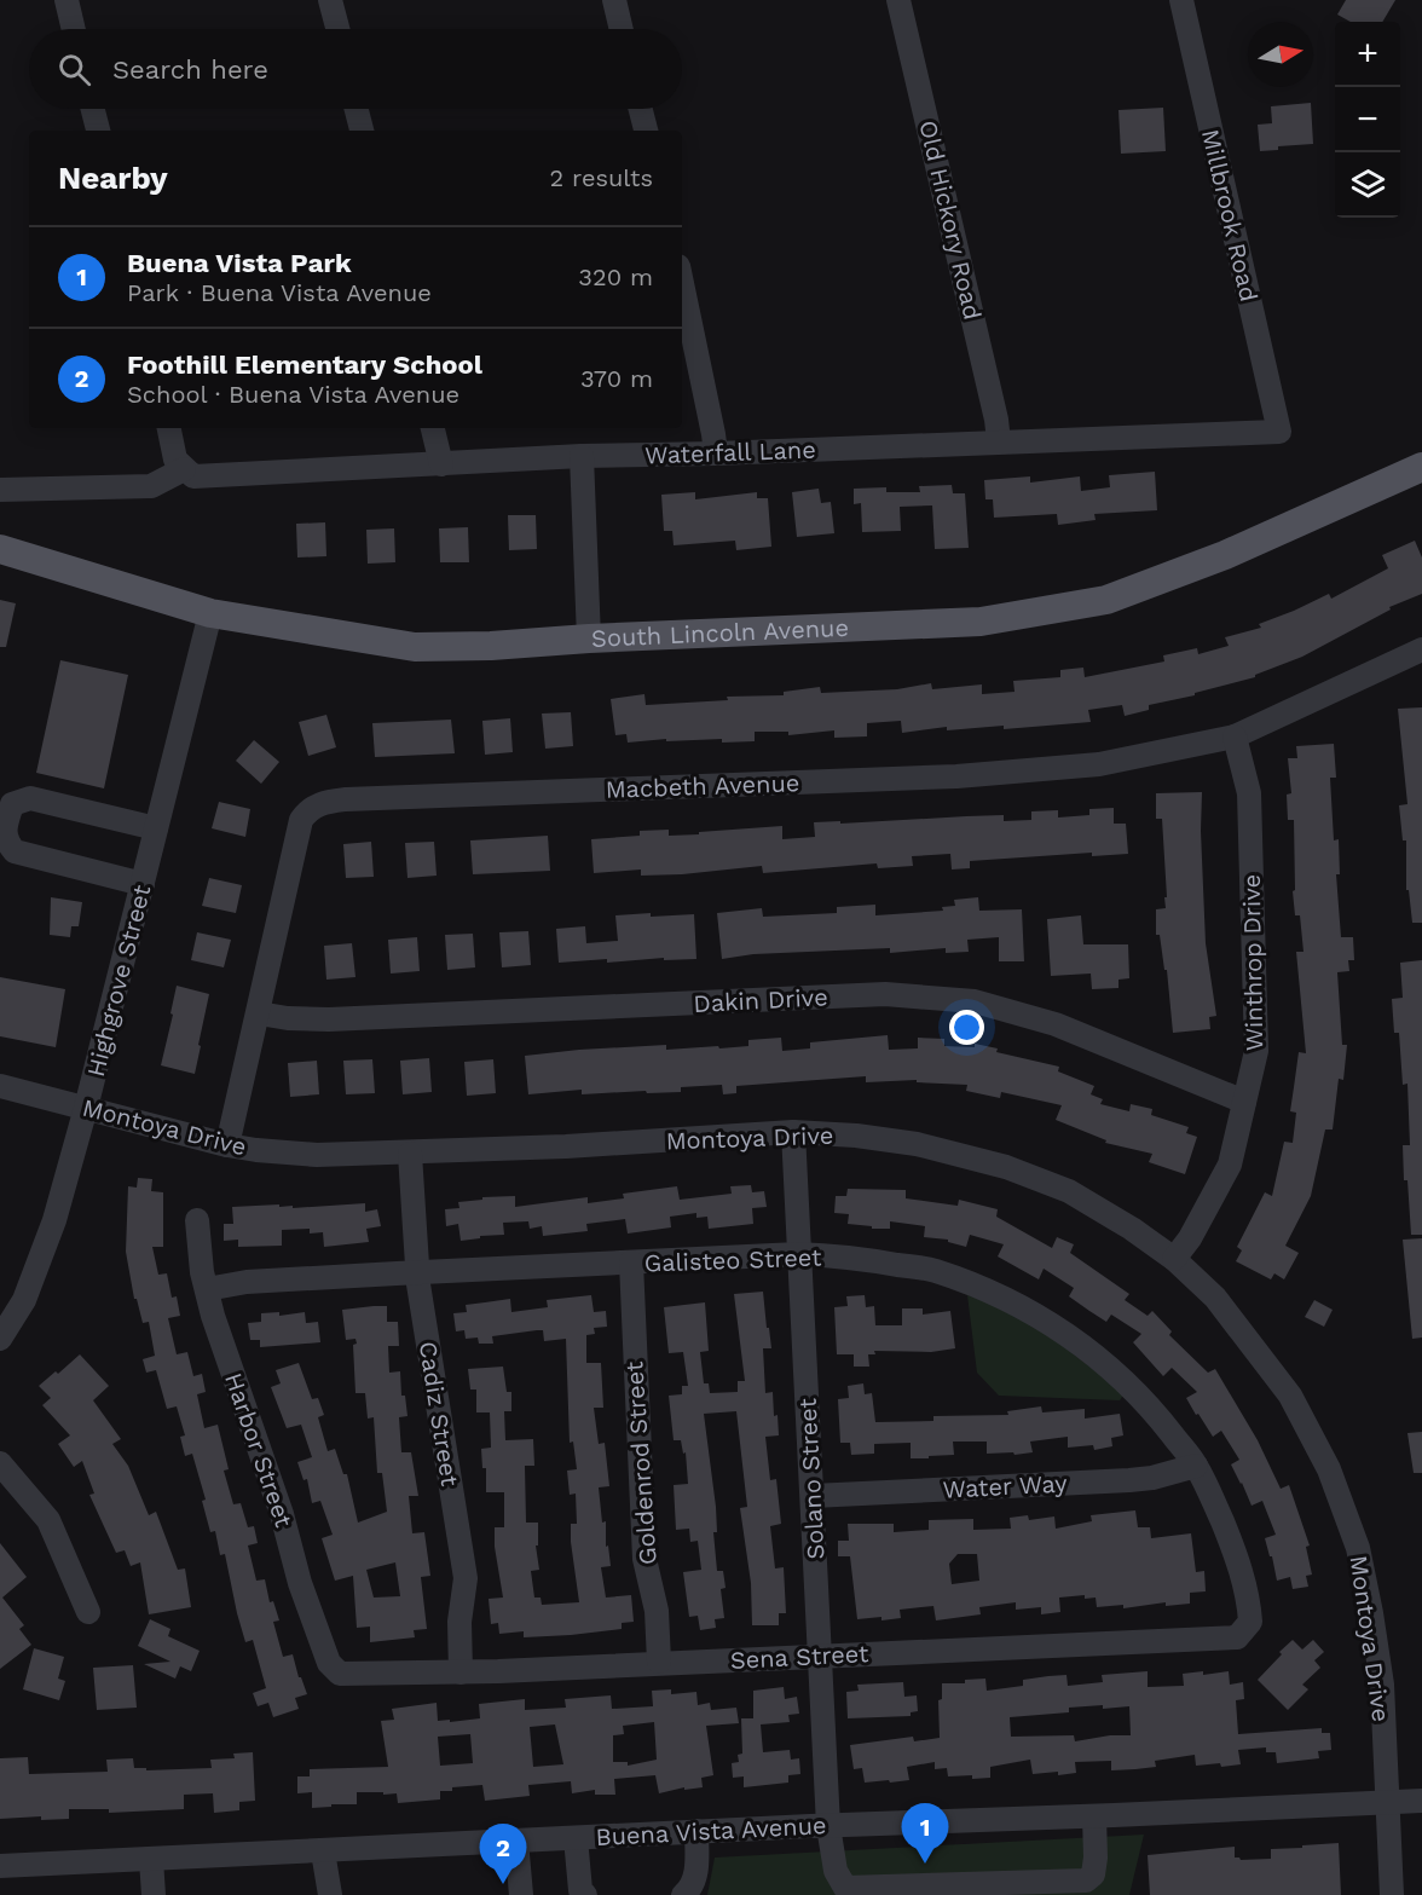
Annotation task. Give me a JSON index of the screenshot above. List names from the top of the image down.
{
  "streets": {
    "main road": ["South Lincoln Avenue"],
    "street": [
      "Millbrook Road",
      "Old Hickory Road",
      "Waterfall Lane",
      "Macbeth Avenue",
      "Winthrop Drive",
      "Highgrove Street",
      "Dakin Drive",
      "Montoya Drive",
      "Galisteo Street",
      "Cadiz Street",
      "Harbor Street",
      "Goldenrod Street",
      "Solano Street",
      "Water Way",
      "Sena Street",
      "Buena Vista Avenue"
    ]
  },
  "crossings": [
    ["Millbrook Road", "Waterfall Lane"],
    ["Old Hickory Road", "Waterfall Lane"],
    ["South Lincoln Avenue", "Highgrove Street"],
    ["Macbeth Avenue", "Winthrop Drive"],
    ["Macbeth Avenue", "Dakin Drive"],
    ["Macbeth Avenue", "Montoya Drive"],
    ["Winthrop Drive", "Dakin Drive"],
    ["Winthrop Drive", "Montoya Drive"],
    ["Highgrove Street", "Montoya Drive"],
    ["Montoya Drive", "Cadiz Street"],
    ["Montoya Drive", "Solano Street"],
    ["Montoya Drive", "Buena Vista Avenue"],
    ["Galisteo Street", "Cadiz Street"],
    ["Galisteo Street", "Harbor Street"],
    ["Galisteo Street", "Goldenrod Street"],
    ["Galisteo Street", "Solano Street"],
    ["Galisteo Street", "Water Way"],
    ["Galisteo Street", "Sena Street"],
    ["Cadiz Street", "Sena Street"],
    ["Harbor Street", "Sena Street"],
    ["Goldenrod Street", "Sena Street"],
    ["Solano Street", "Water Way"],
    ["Solano Street", "Sena Street"],
    ["Solano Street", "Buena Vista Avenue"]
  ],
  "north": "right",
  "page": {
    "map_buttons": ["+", "−"],
    "search": "Search here",
    "heading": ["Nearby", "2 results"],
    "list": [
      {
        "mark": "1",
        "name": "Buena Vista Park",
        "note": "Park · Buena Vista Avenue",
        "value": "320 m"
      },
      {
        "mark": "2",
        "name": "Foothill Elementary School",
        "note": "School · Buena Vista Avenue",
        "value": "370 m"
      }
    ],
    "pins": ["1", "2"]
  }
}
